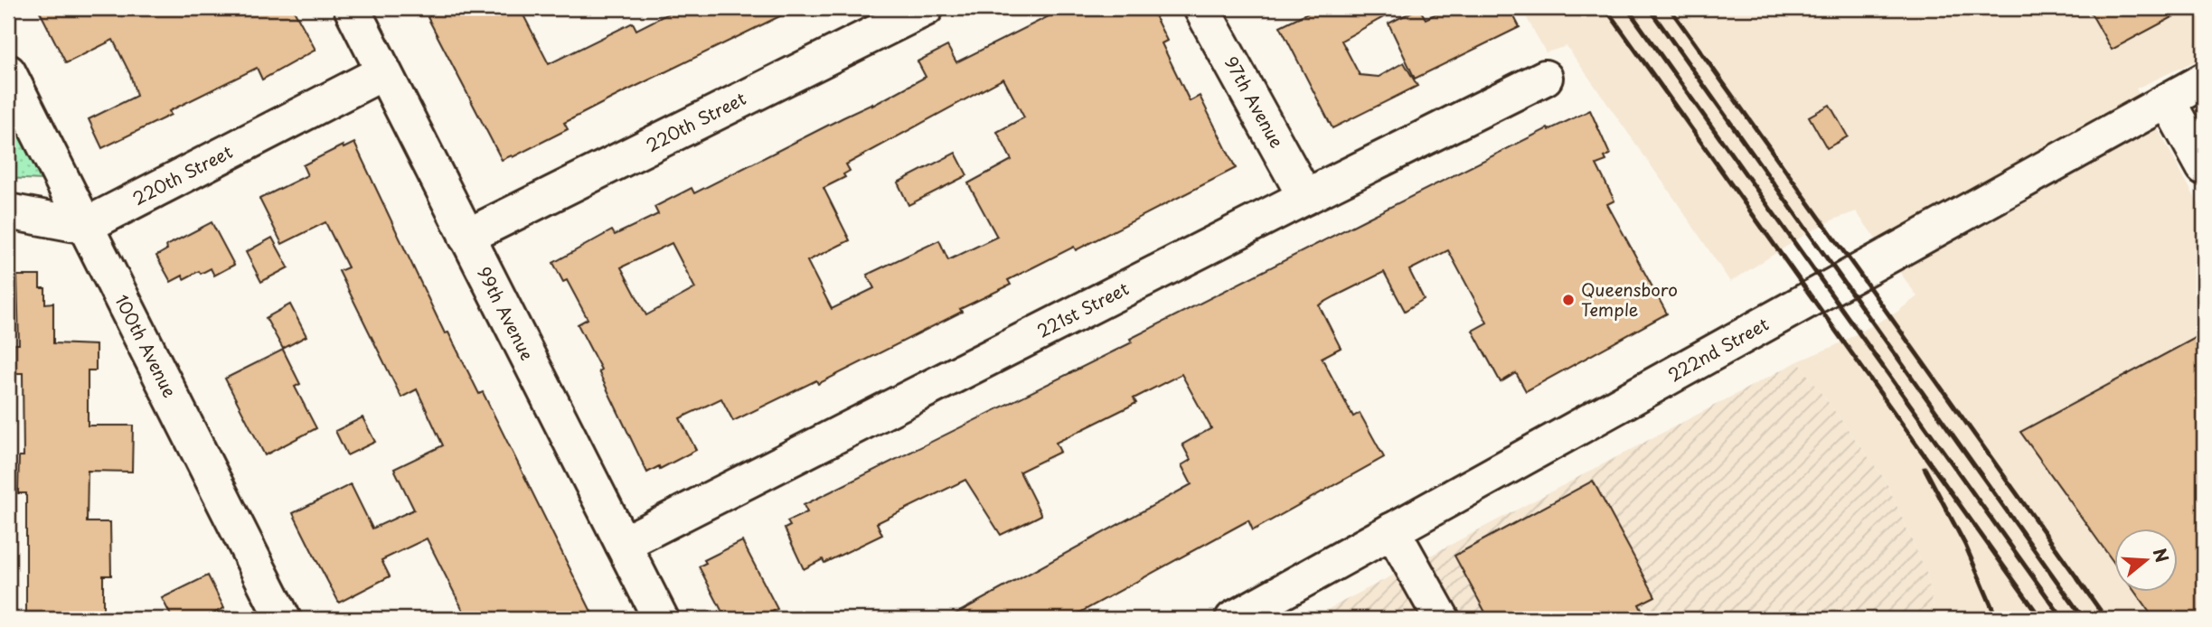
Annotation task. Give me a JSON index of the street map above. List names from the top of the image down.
{
  "streets": {
    "street": [
      "97th Avenue",
      "220th Street",
      "221st Street",
      "99th Avenue",
      "100th Avenue",
      "222nd Street"
    ]
  },
  "crossings": [
    ["97th Avenue", "221st Street"],
    ["220th Street", "99th Avenue"],
    ["220th Street", "100th Avenue"],
    ["221st Street", "99th Avenue"]
  ],
  "places": ["Queensboro Temple"],
  "north": "right"
}
